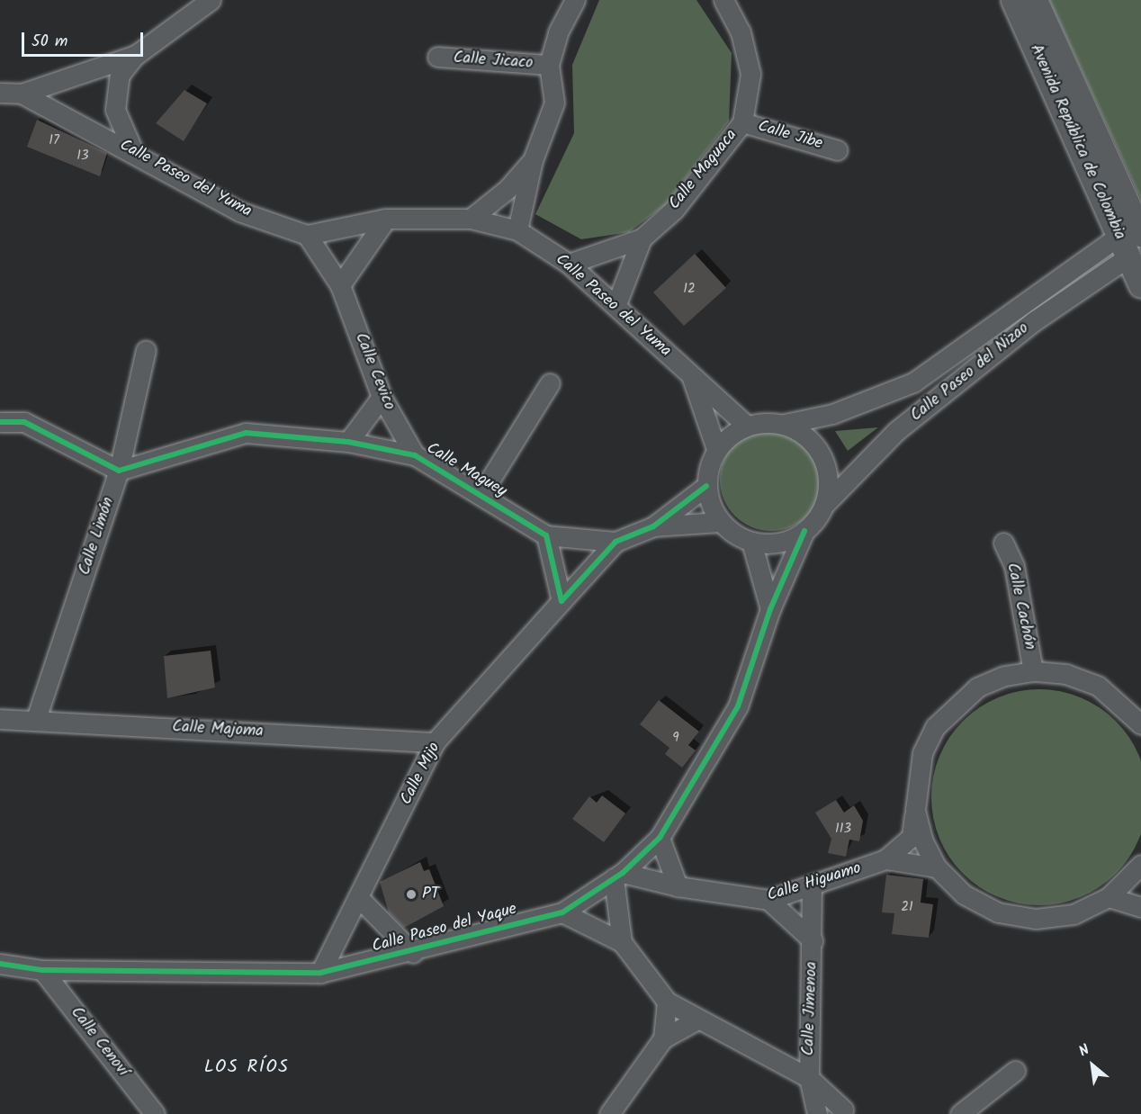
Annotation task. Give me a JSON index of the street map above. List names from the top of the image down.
{
  "streets": {
    "main road": ["Avenida República de Colombia"],
    "street": [
      "Calle Jicaco",
      "Calle Jibe",
      "Calle Maguaca",
      "Calle Paseo del Yuma",
      "Calle Cevico",
      "Calle Paseo del Nizao",
      "Calle Maguey",
      "Calle Limón",
      "Calle Cachón",
      "Calle Majoma",
      "Calle Mijo",
      "Calle Higuamo",
      "Calle Paseo del Yaque",
      "Calle Jimenoa",
      "Calle Cenoví"
    ]
  },
  "crossings": [
    ["Calle Jibe", "Calle Maguaca"],
    ["Avenida República de Colombia", "Calle Paseo del Nizao"],
    ["Calle Maguaca", "Calle Paseo del Yuma"],
    ["Calle Paseo del Yuma", "Calle Cevico"],
    ["Calle Paseo del Yuma", "Calle Paseo del Nizao"],
    ["Calle Paseo del Yuma", "Calle Maguey"],
    ["Calle Paseo del Yuma", "Calle Paseo del Yaque"],
    ["Calle Cevico", "Calle Maguey"],
    ["Calle Paseo del Nizao", "Calle Maguey"],
    ["Calle Paseo del Nizao", "Calle Paseo del Yaque"],
    ["Calle Maguey", "Calle Limón"],
    ["Calle Maguey", "Calle Mijo"],
    ["Calle Maguey", "Calle Paseo del Yaque"],
    ["Calle Limón", "Calle Majoma"],
    ["Calle Cachón", "Calle Higuamo"],
    ["Calle Majoma", "Calle Mijo"],
    ["Calle Mijo", "Calle Paseo del Yaque"],
    ["Calle Higuamo", "Calle Paseo del Yaque"],
    ["Calle Higuamo", "Calle Jimenoa"],
    ["Calle Paseo del Yaque", "Calle Cenoví"]
  ],
  "districts": ["LOS RÍOS"],
  "places": ["PT"],
  "house_numbers": [
    "17",
    "13",
    "12",
    "9",
    "113",
    "21"
  ],
  "scale_bar": "50 m",
  "north": "top left"
}
